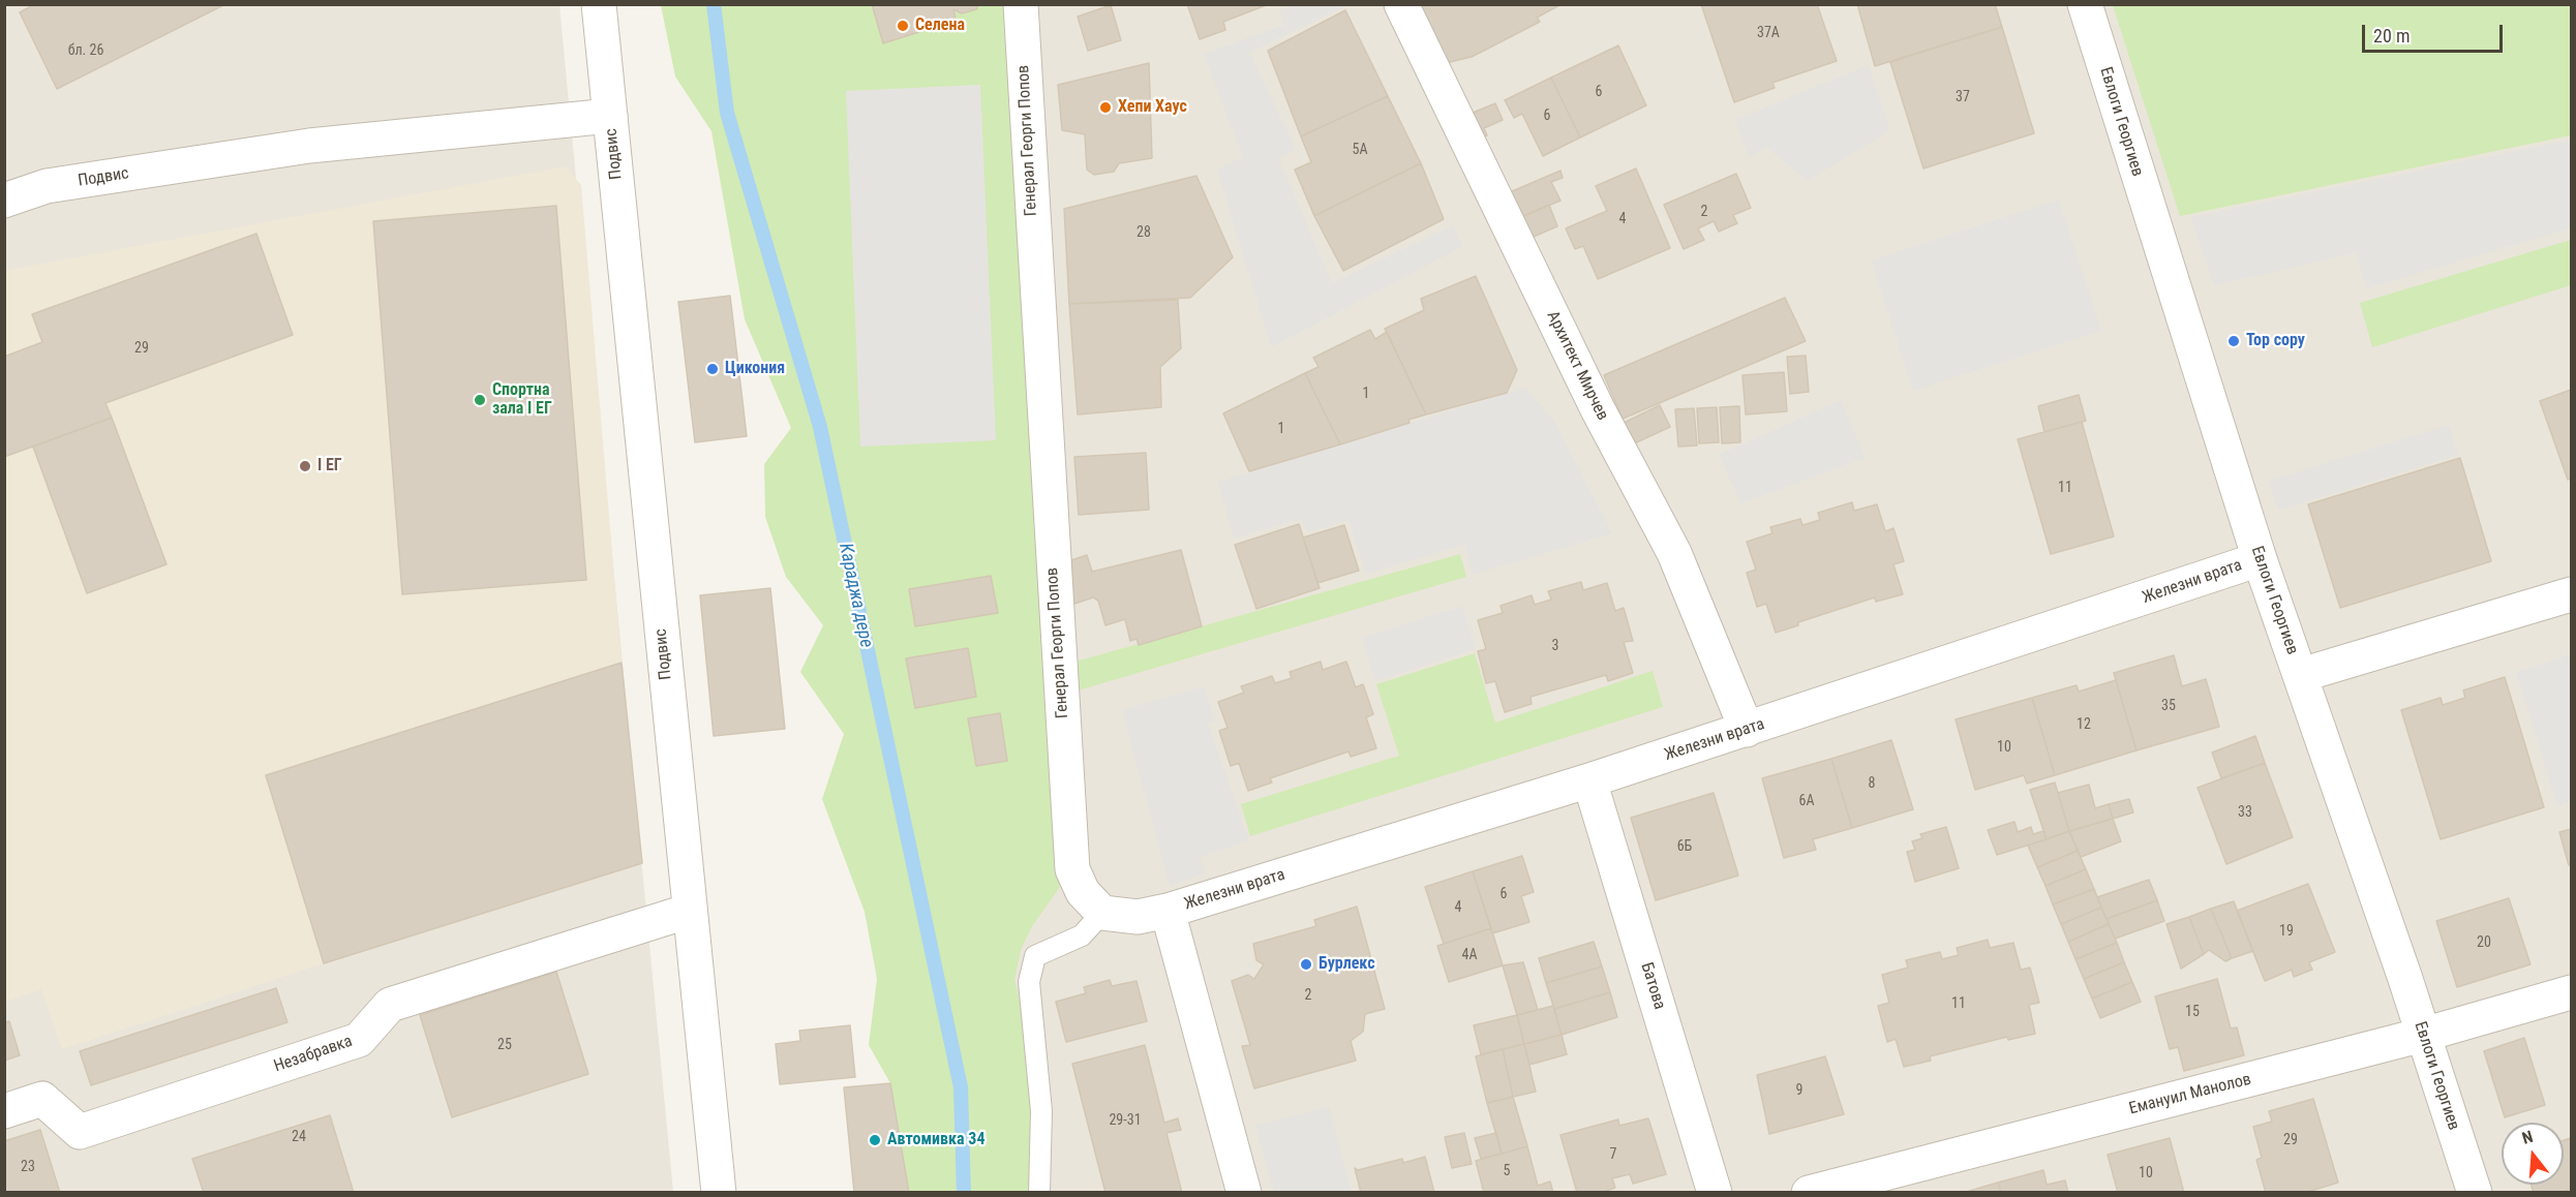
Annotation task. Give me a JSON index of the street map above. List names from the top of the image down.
{
  "streets": {
    "street": [
      "Евлоги Георгиев",
      "Генерал Георги Попов",
      "Подвис",
      "Архитект Мирчев",
      "Железни врата",
      "Батова",
      "Незабравка",
      "Емануил Манолов"
    ]
  },
  "crossings": [
    ["Евлоги Георгиев", "Железни врата"],
    ["Евлоги Георгиев", "Емануил Манолов"],
    ["Подвис", "Незабравка"],
    ["Архитект Мирчев", "Железни врата"],
    ["Железни врата", "Батова"]
  ],
  "water": ["Караджа дере"],
  "places": [
    "Селена",
    "Хепи Хаус",
    "Top copy",
    "Цикония",
    "Спортна зала I ЕГ",
    "I ЕГ",
    "Бурлекс",
    "Автомивка 34"
  ],
  "house_numbers": [
    "37А",
    "бл. 26",
    "6",
    "37",
    "6",
    "5А",
    "2",
    "4",
    "28",
    "29",
    "1",
    "1",
    "11",
    "3",
    "35",
    "12",
    "10",
    "8",
    "6А",
    "33",
    "6Б",
    "6",
    "4",
    "19",
    "20",
    "4А",
    "2",
    "11",
    "15",
    "25",
    "9",
    "29-31",
    "24",
    "29",
    "7",
    "23",
    "5",
    "10"
  ],
  "scale_bar": "20 m",
  "north": "top"
}
